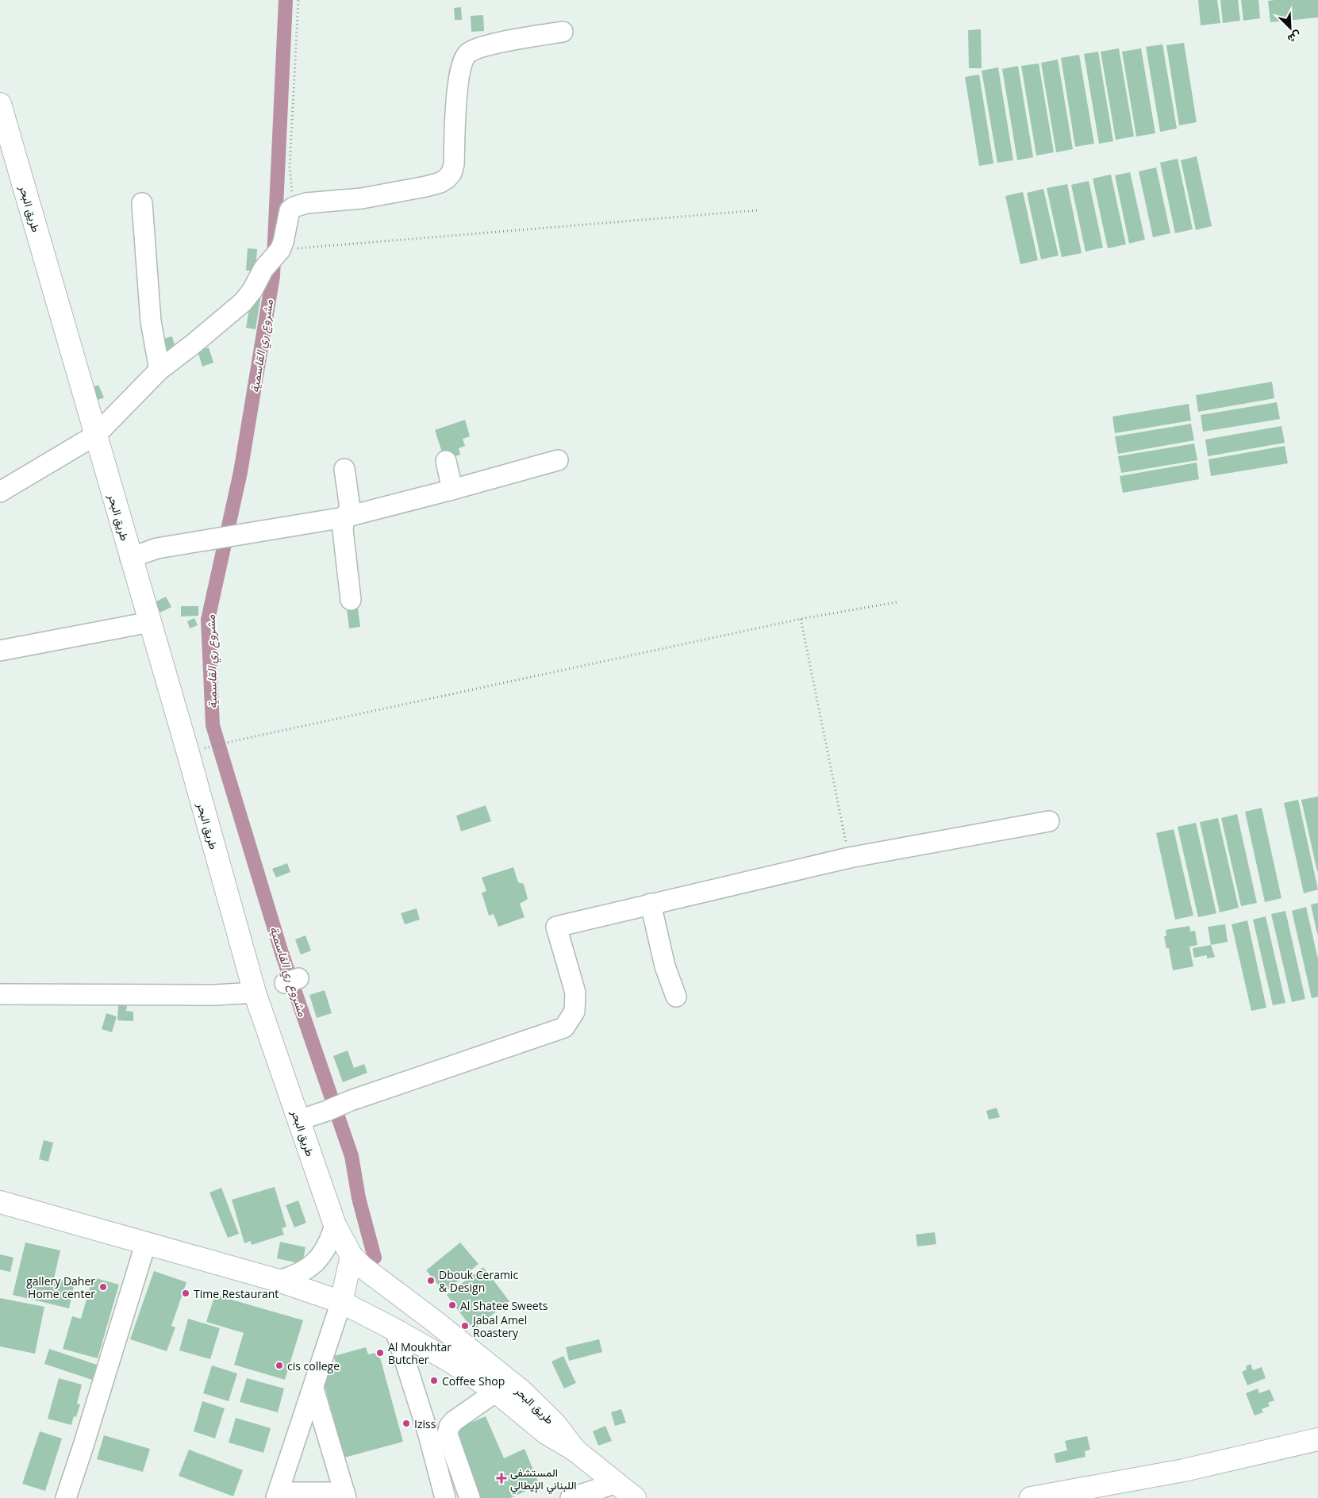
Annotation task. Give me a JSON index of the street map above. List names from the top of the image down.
{
  "streets": {
    "main road": ["طريق البحر"]
  },
  "water": ["مشروع ري القاسمية"],
  "places": {
    "other": [
      "Dbouk Ceramic & Design",
      "gallery Daher Home center",
      "Time Restaurant",
      "Al Shatee Sweets",
      "Jabal Amel Roastery",
      "Al Moukhtar Butcher",
      "cis college",
      "Coffee Shop",
      "Iziss"
    ],
    "health": ["المستشفى اللبناني الإيطالي"]
  },
  "north": "bottom right"
}
